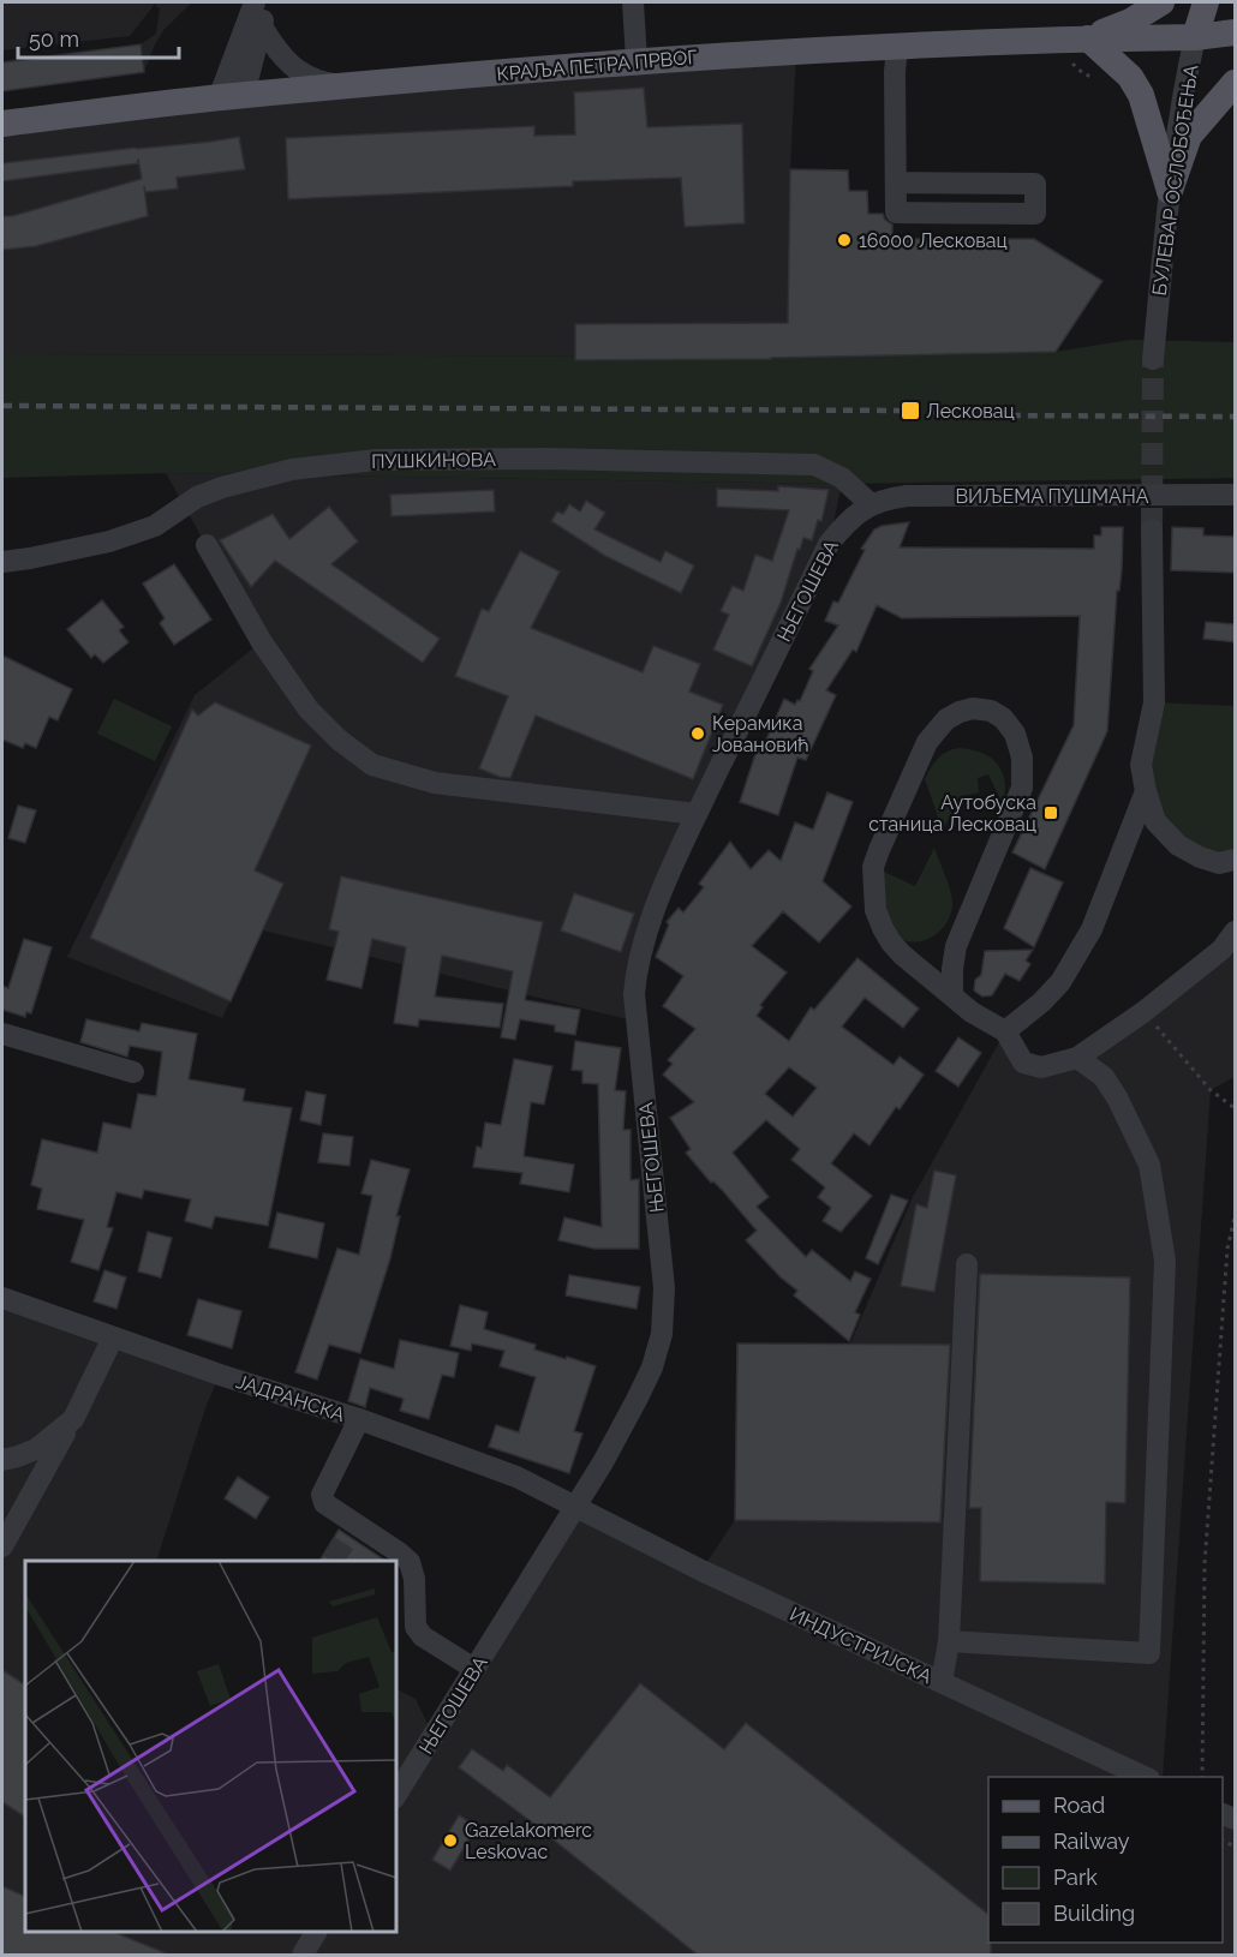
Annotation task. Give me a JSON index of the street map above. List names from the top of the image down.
{
  "streets": {
    "main road": ["КРАЉА ПЕТРА ПРВОГ", "БУЛЕВАР ОСЛОБОЂЕЊА"],
    "street": [
      "ПУШКИНОВА",
      "ВИЉЕМА ПУШМАНА",
      "ЊЕГОШЕВА",
      "ЈАДРАНСКА",
      "ИНДУСТРИЈСКА"
    ]
  },
  "crossings": [
    ["КРАЉА ПЕТРА ПРВОГ", "БУЛЕВАР ОСЛОБОЂЕЊА"],
    ["ПУШКИНОВА", "ВИЉЕМА ПУШМАНА"],
    ["ПУШКИНОВА", "ЊЕГОШЕВА"],
    ["ВИЉЕМА ПУШМАНА", "ЊЕГОШЕВА"],
    ["ЊЕГОШЕВА", "ЈАДРАНСКА"],
    ["ЊЕГОШЕВА", "ИНДУСТРИЈСКА"],
    ["ЈАДРАНСКА", "ИНДУСТРИЈСКА"]
  ],
  "places": {
    "other": ["16000 Лесковац", "Керамика Јовановић", "Gazelakomerc Leskovac"],
    "transit": ["Лесковац", "Аутобуска станица Лесковац"]
  },
  "legend": [
    "Road",
    "Railway",
    "Park",
    "Building"
  ],
  "scale_bar": "50 m"
}
